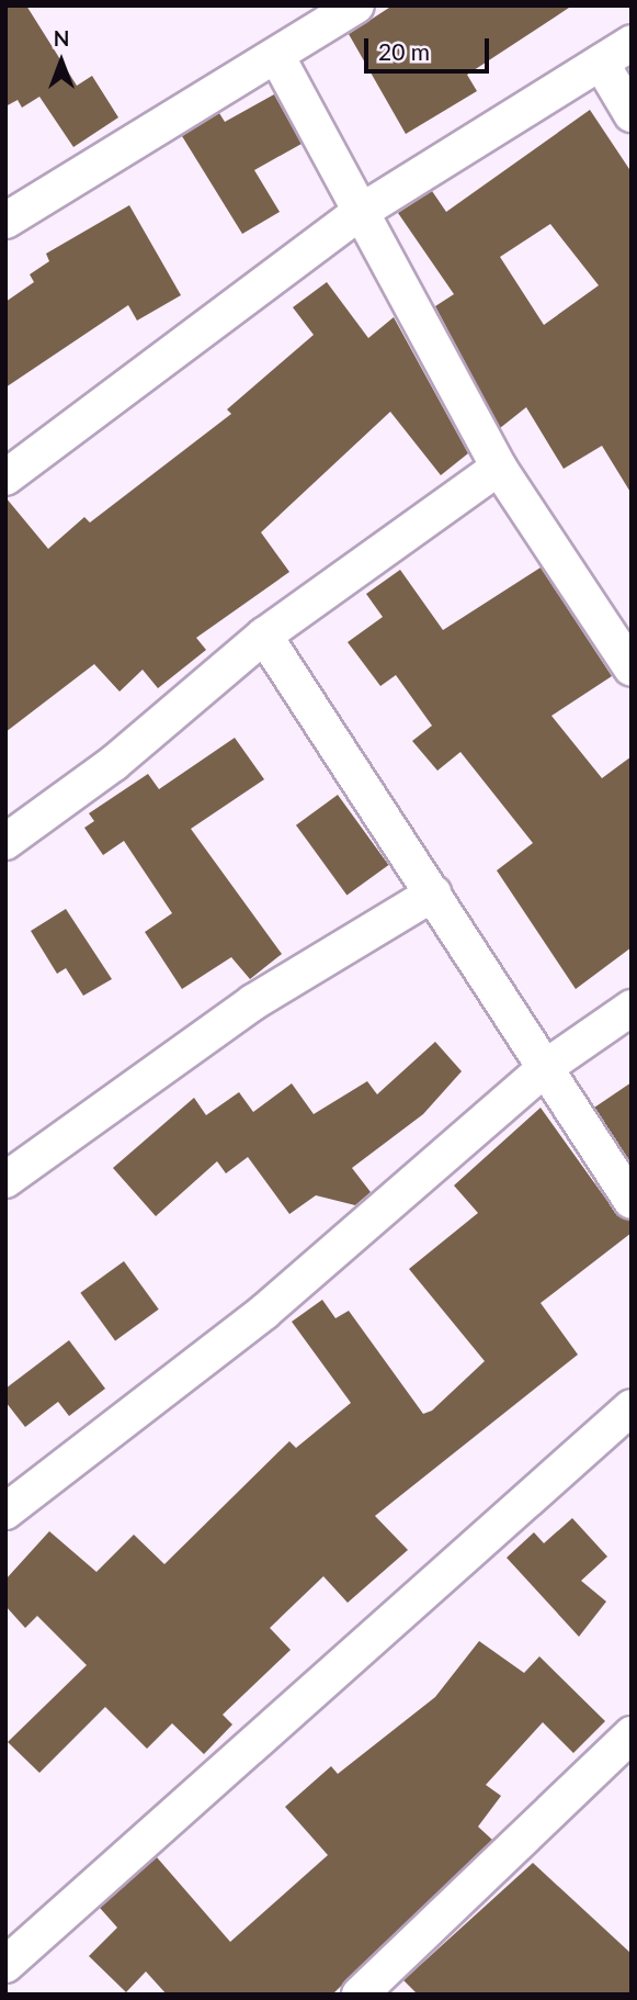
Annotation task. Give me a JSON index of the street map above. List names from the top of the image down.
{
  "scale_bar": "20 m",
  "north": "top"
}
